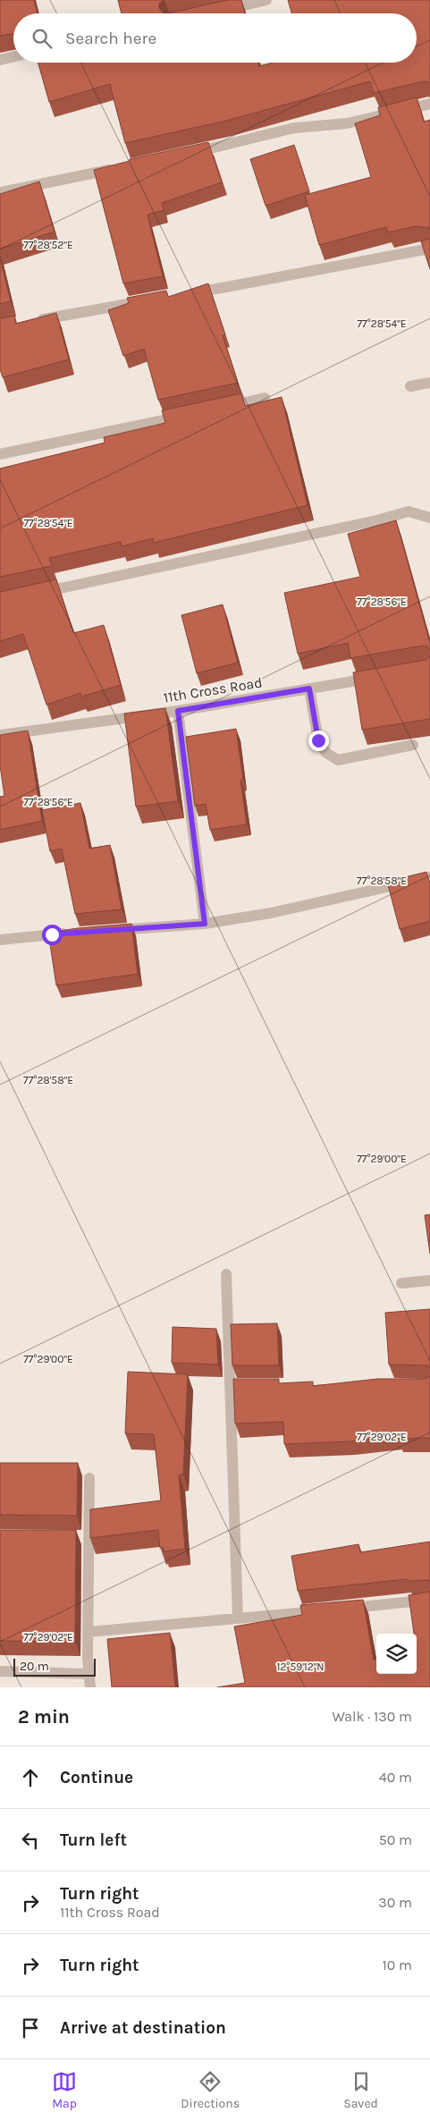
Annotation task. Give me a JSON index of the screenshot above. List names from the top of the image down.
{
  "streets": {
    "street": ["11th Cross Road"]
  },
  "scale_bar": "20 m",
  "page": {
    "search": "Search here",
    "scale": "20 m",
    "heading": ["2 min", "Walk · 130 m"],
    "list": [
      ["Continue", "40 m"],
      ["Turn left", "50 m"],
      ["Turn right", "11th Cross Road", "30 m"],
      ["Turn right", "10 m"],
      "Arrive at destination"
    ],
    "nav": ["Map", "Directions", "Saved"]
  },
  "coordinates": [
    "77°28'52\"E",
    "77°28'54\"E",
    "77°28'56\"E",
    "77°28'58\"E",
    "77°29'00\"E",
    "77°29'02\"E",
    "12°59'12\"N"
  ]
}
